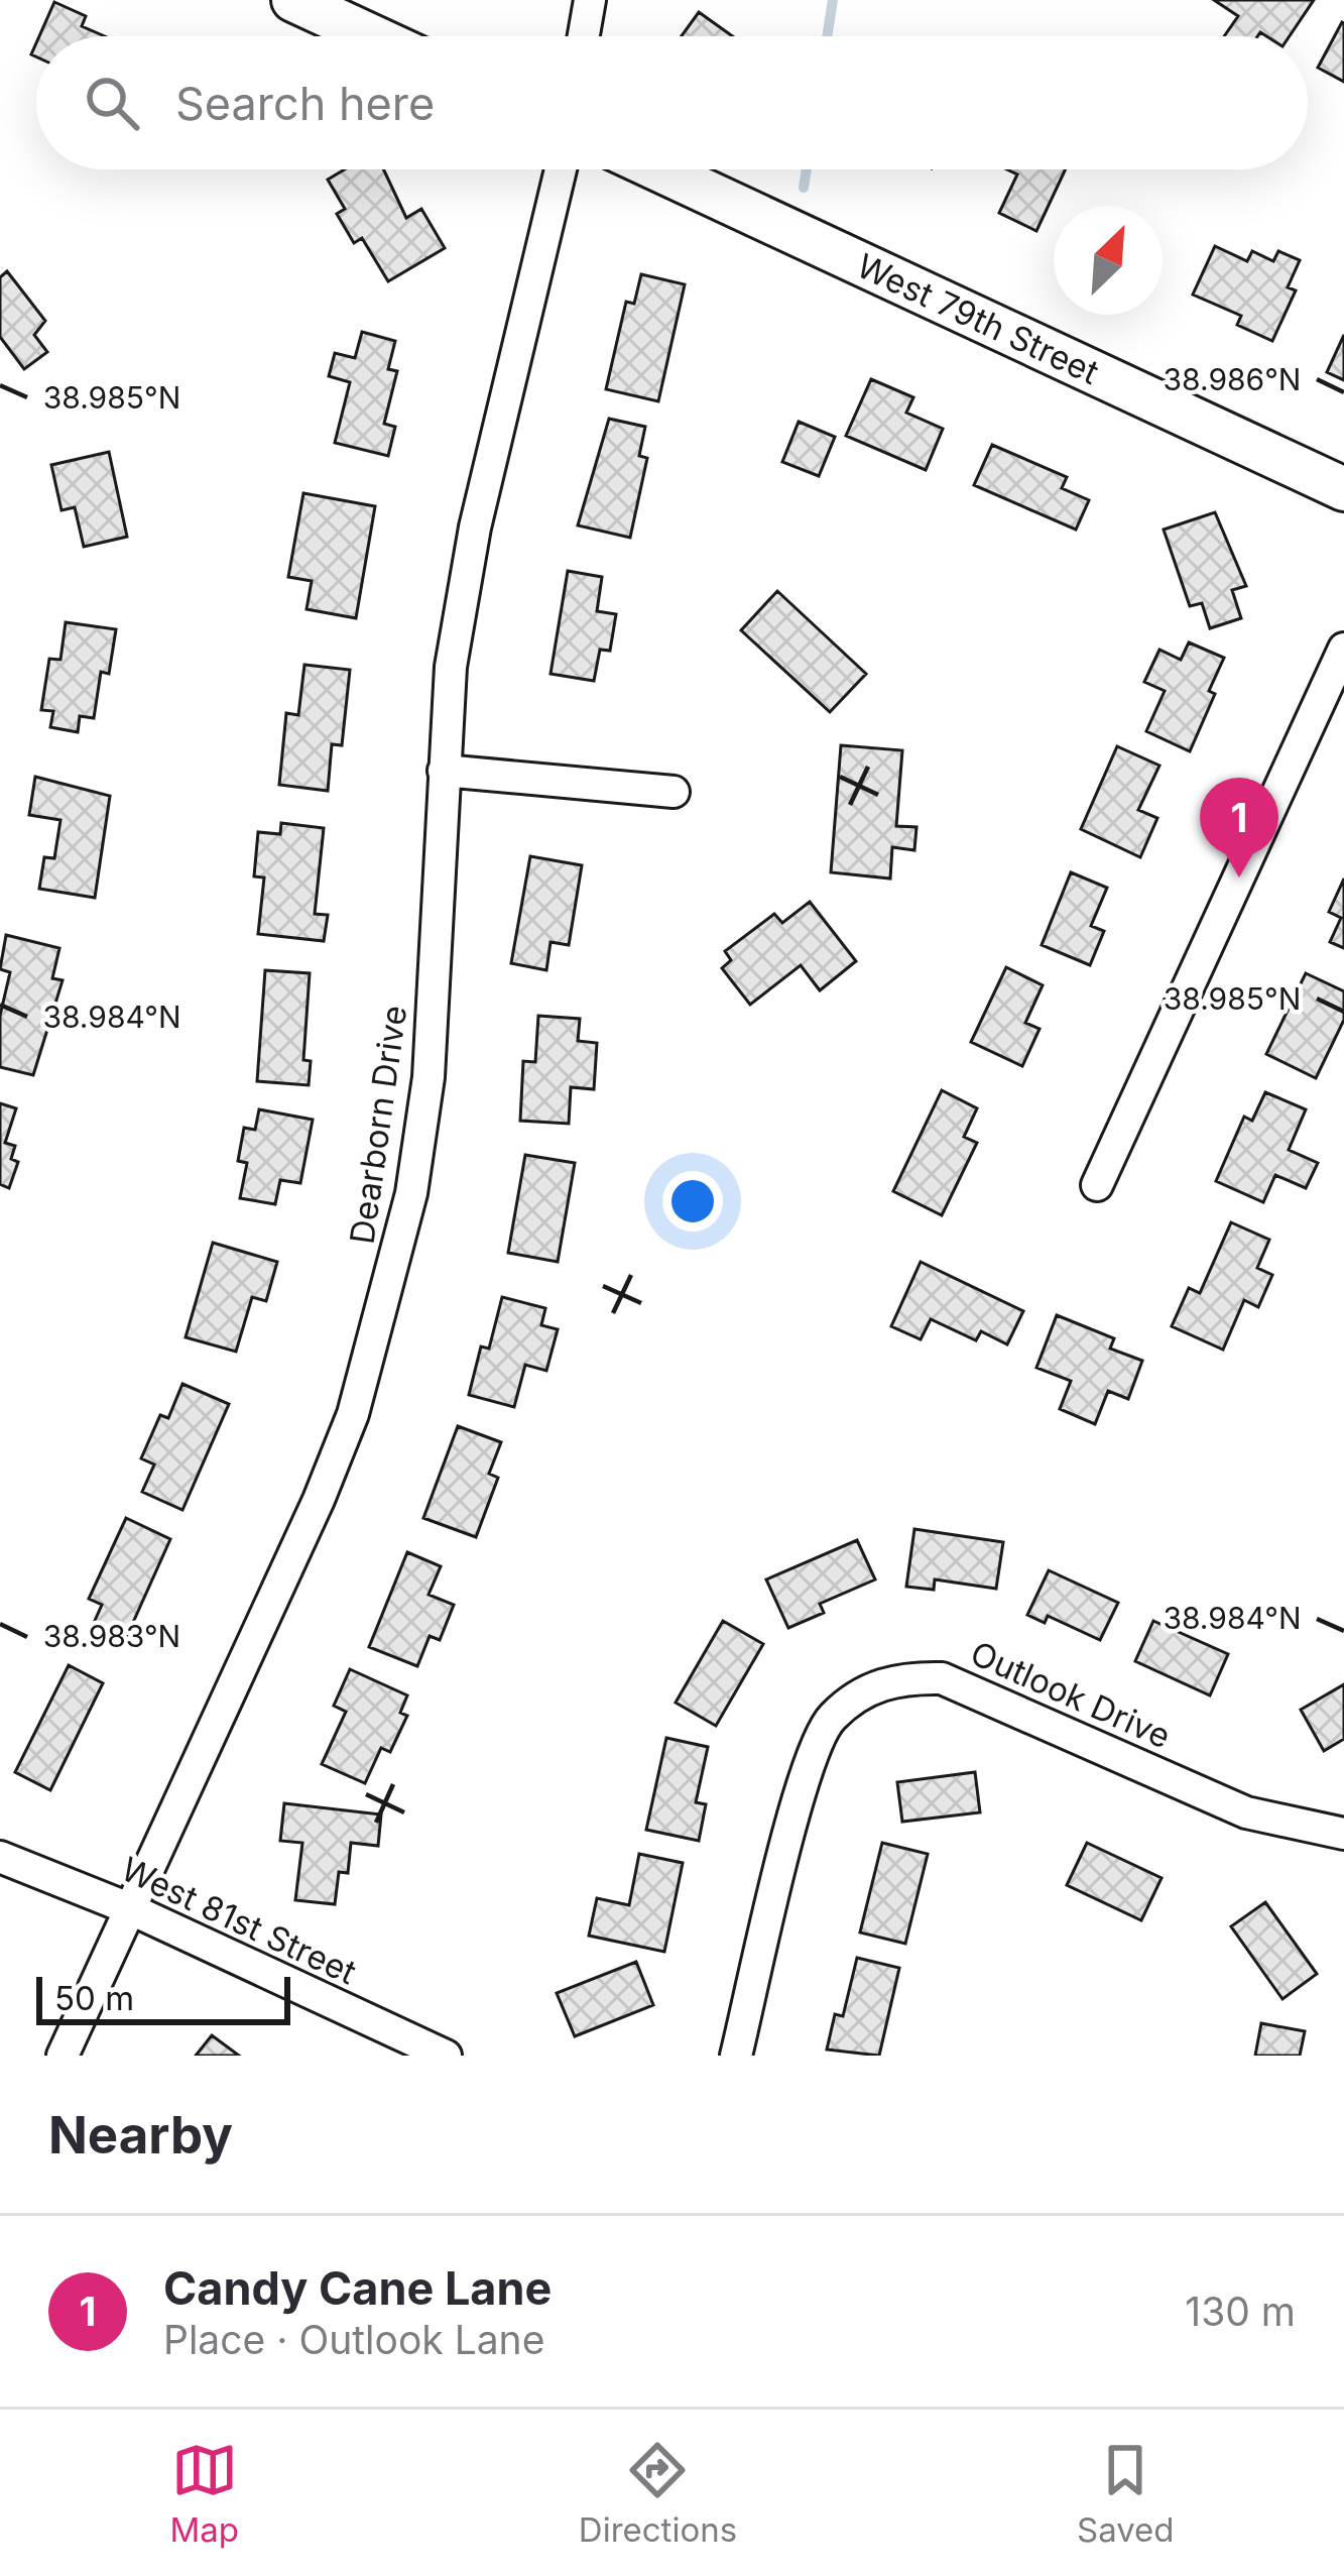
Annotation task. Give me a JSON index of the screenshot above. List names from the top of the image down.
{
  "streets": {
    "street": [
      "West 79th Street",
      "Dearborn Drive",
      "Outlook Drive",
      "West 81st Street"
    ]
  },
  "crossings": [
    ["Dearborn Drive", "West 81st Street"]
  ],
  "scale_bar": "50 m",
  "north": "top right",
  "page": {
    "search": "Search here",
    "pins": "1",
    "scale": "50 m",
    "heading": "Nearby",
    "list": [
      {
        "mark": "1",
        "name": "Candy Cane Lane",
        "note": "Place · Outlook Lane",
        "value": "130 m"
      }
    ],
    "nav": ["Map", "Directions", "Saved"]
  },
  "coordinates": [
    "38.986°N",
    "38.985°N",
    "38.984°N",
    "38.983°N"
  ]
}
